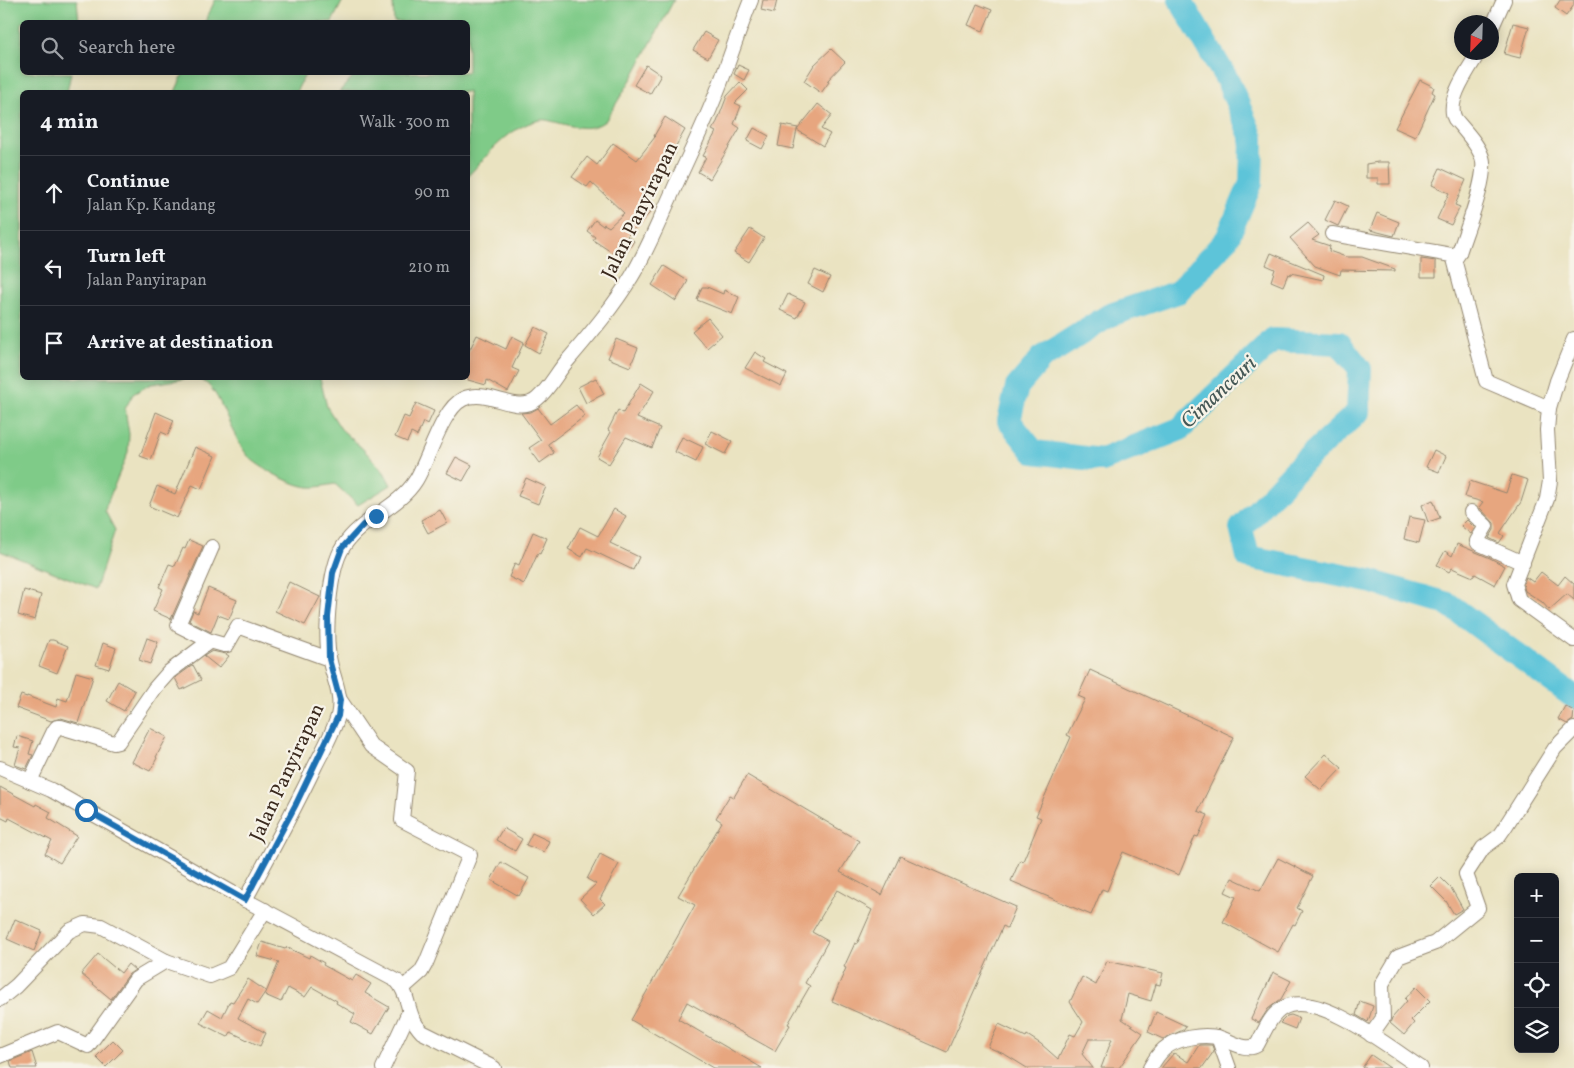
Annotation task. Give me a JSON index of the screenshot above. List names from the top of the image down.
{
  "streets": {
    "street": ["Jalan Panyirapan"]
  },
  "water": ["Cimanceuri"],
  "north": "bottom left",
  "page": {
    "search": "Search here",
    "heading": ["4 min", "Walk · 300 m"],
    "list": [
      ["Continue", "Jalan Kp. Kandang", "90 m"],
      ["Turn left", "Jalan Panyirapan", "210 m"],
      "Arrive at destination"
    ],
    "map_buttons": ["+", "−"]
  }
}
